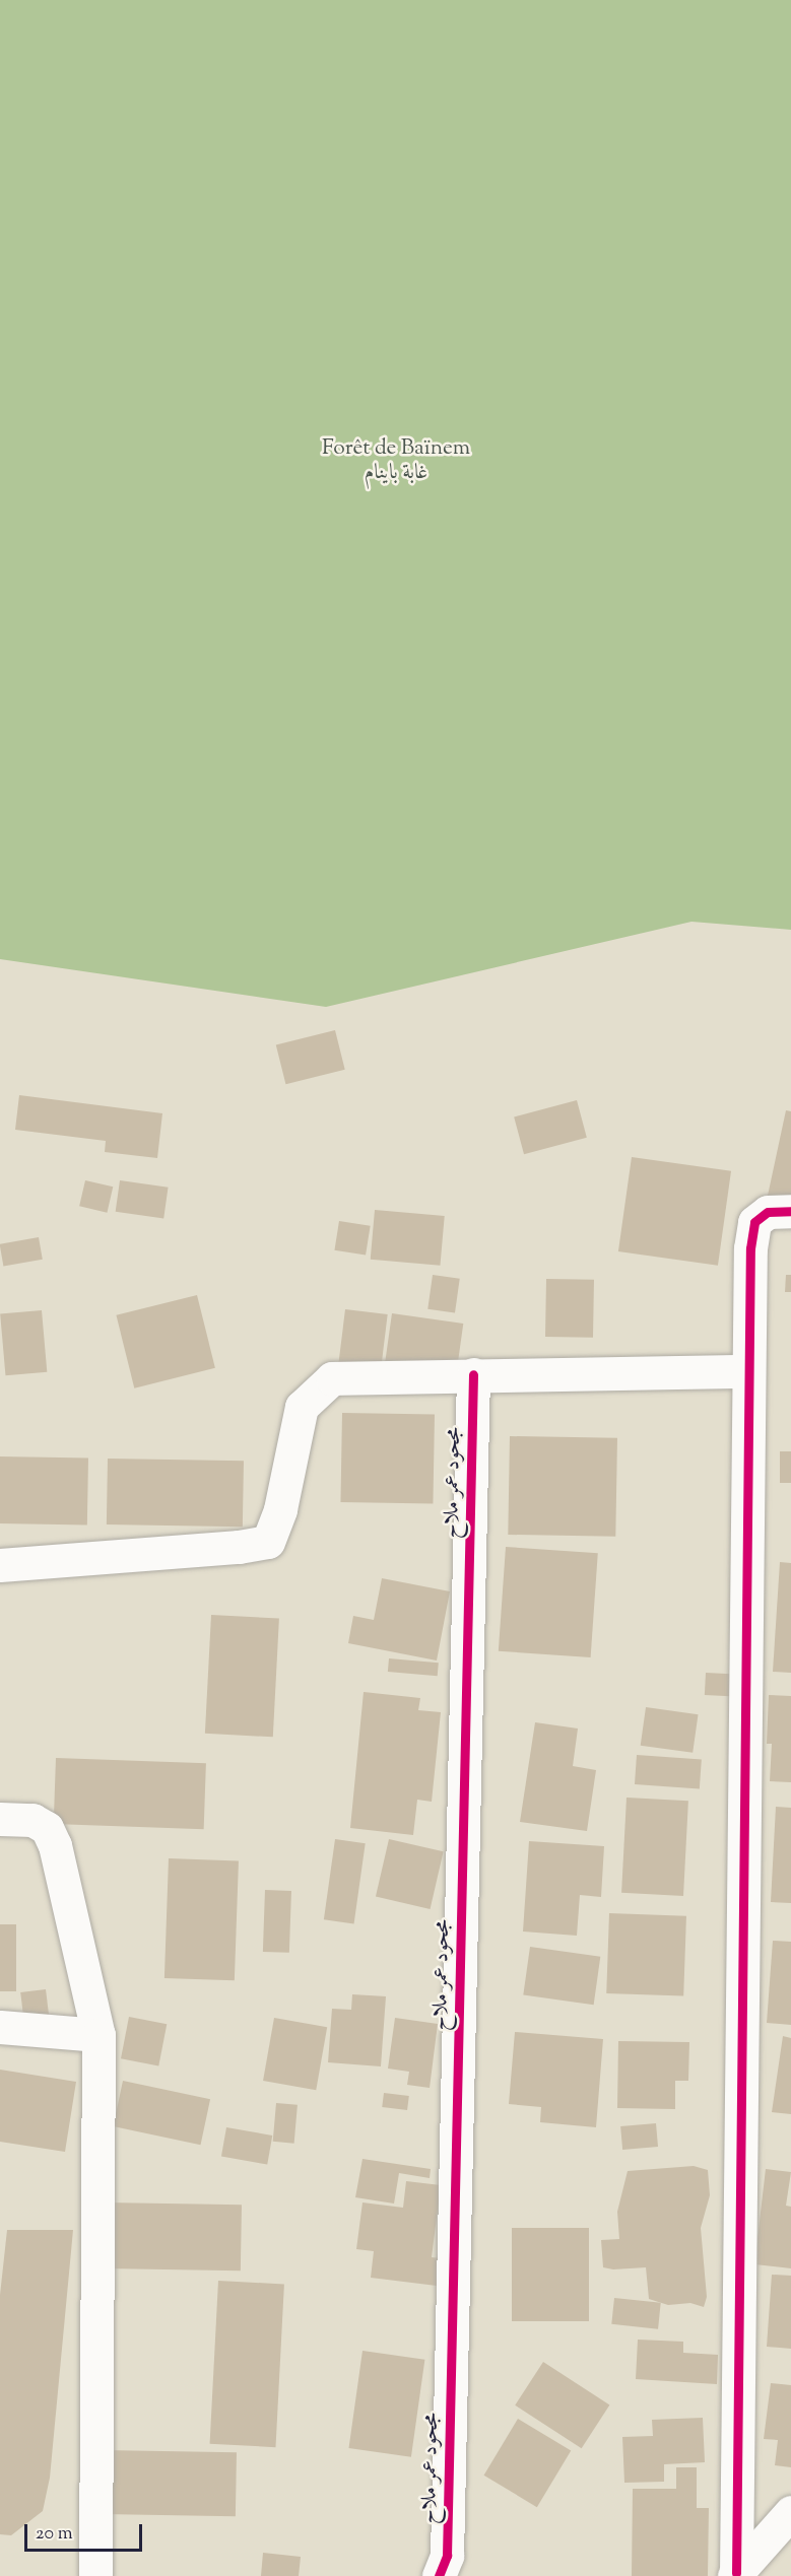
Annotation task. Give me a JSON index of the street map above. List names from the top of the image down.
{
  "streets": {
    "street": ["مجحود عمر ملاح"]
  },
  "parks": ["Forêt de Baïnem غابة باينام"],
  "scale_bar": "20 m"
}
